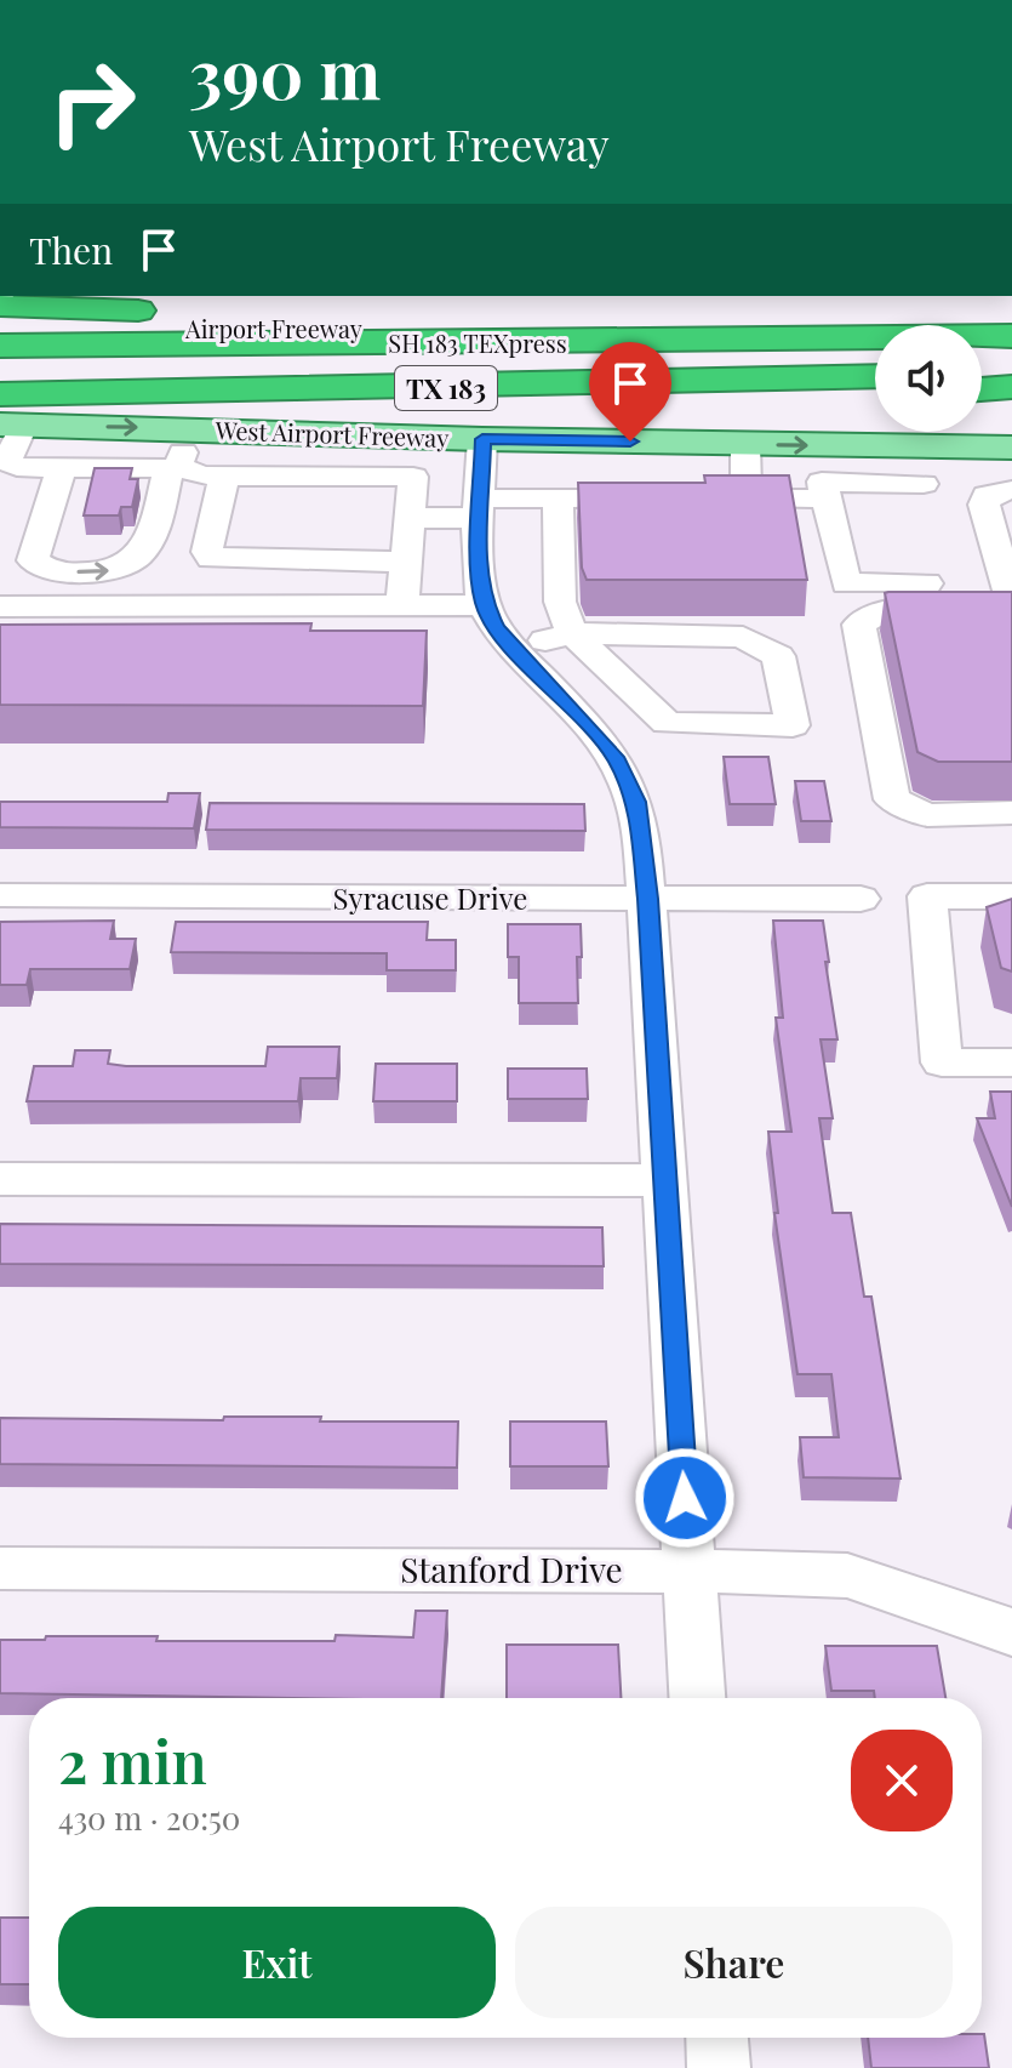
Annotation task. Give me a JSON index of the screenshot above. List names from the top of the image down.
{
  "streets": {
    "highway": ["Airport Freeway", "SH 183 TEXpress", "TX 183"],
    "main road": ["West Airport Freeway"],
    "street": ["Syracuse Drive", "Stanford Drive"]
  },
  "one_way": ["West Airport Freeway"],
  "page": {
    "turn": ["390 m", "West Airport Freeway"],
    "then": "Then",
    "heading": ["2 min", "430 m · 20:50"],
    "buttons": ["Exit", "Share"]
  }
}
